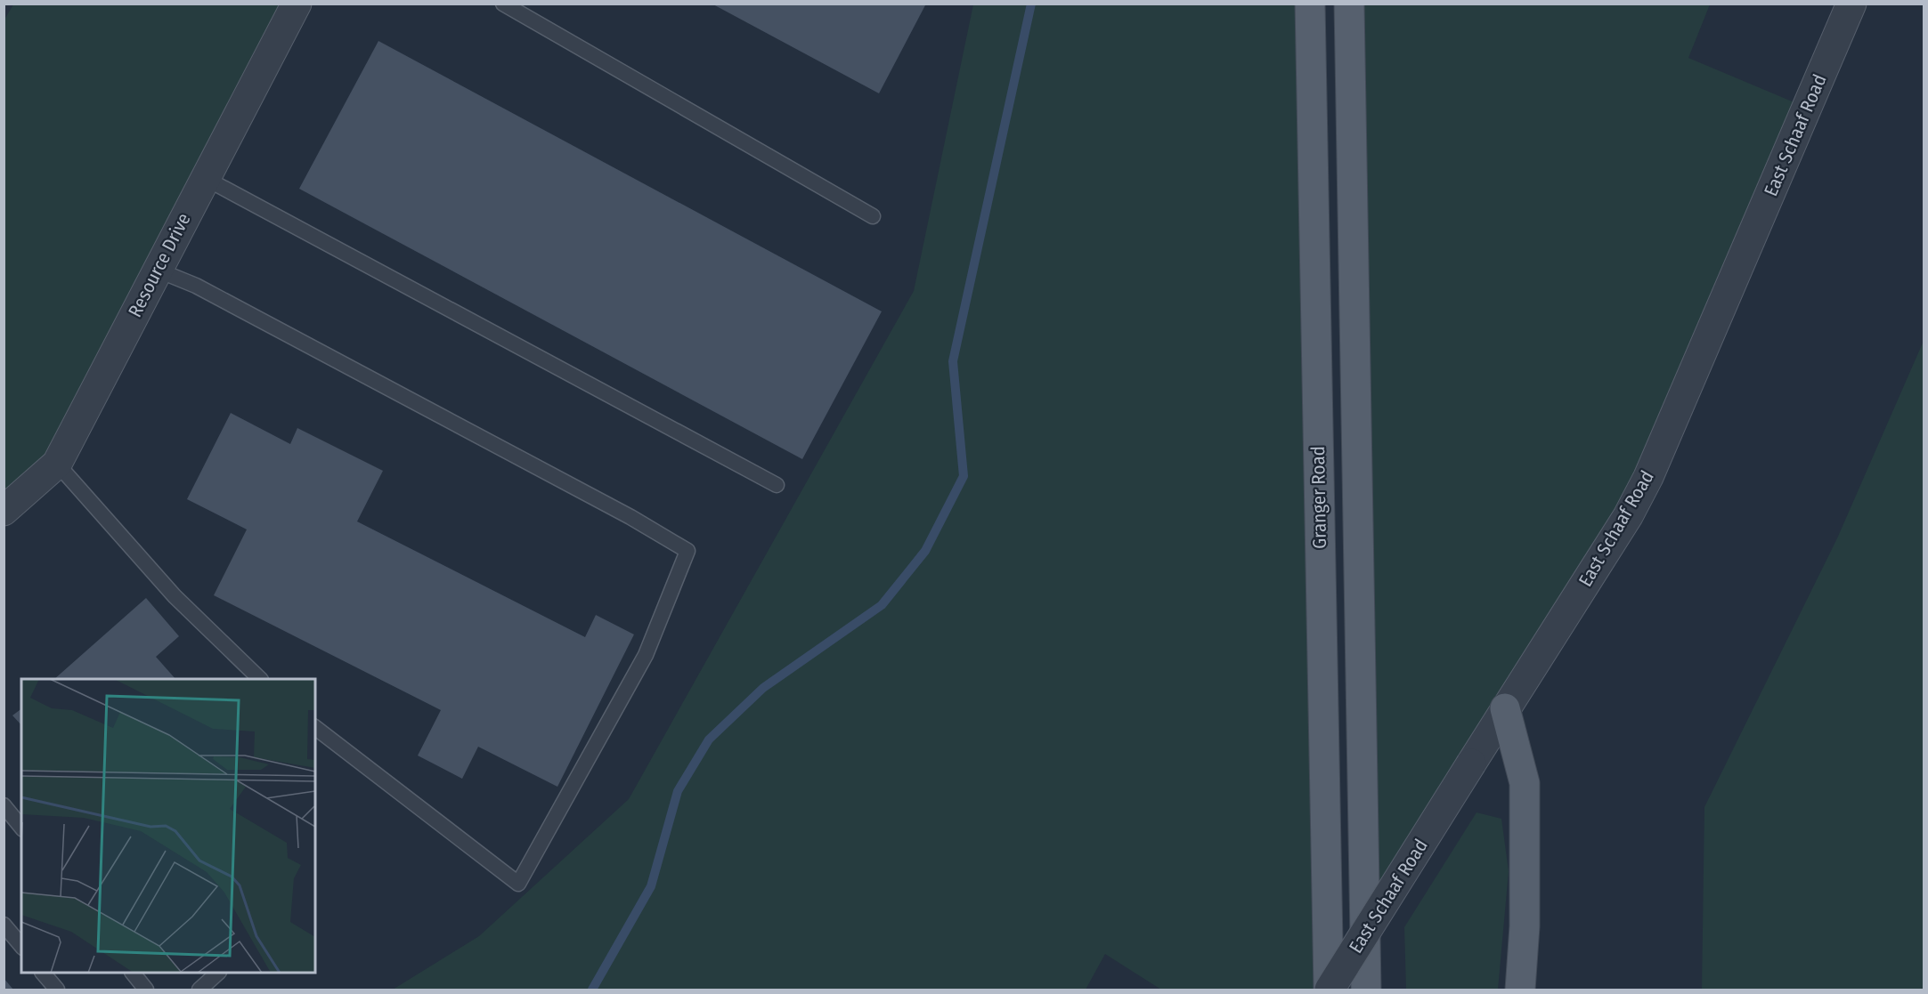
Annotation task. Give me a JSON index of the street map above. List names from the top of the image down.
{
  "streets": {
    "main road": ["Granger Road"],
    "street": ["East Schaaf Road", "Resource Drive"]
  },
  "crossings": [
    ["East Schaaf Road", "Granger Road"]
  ]
}
